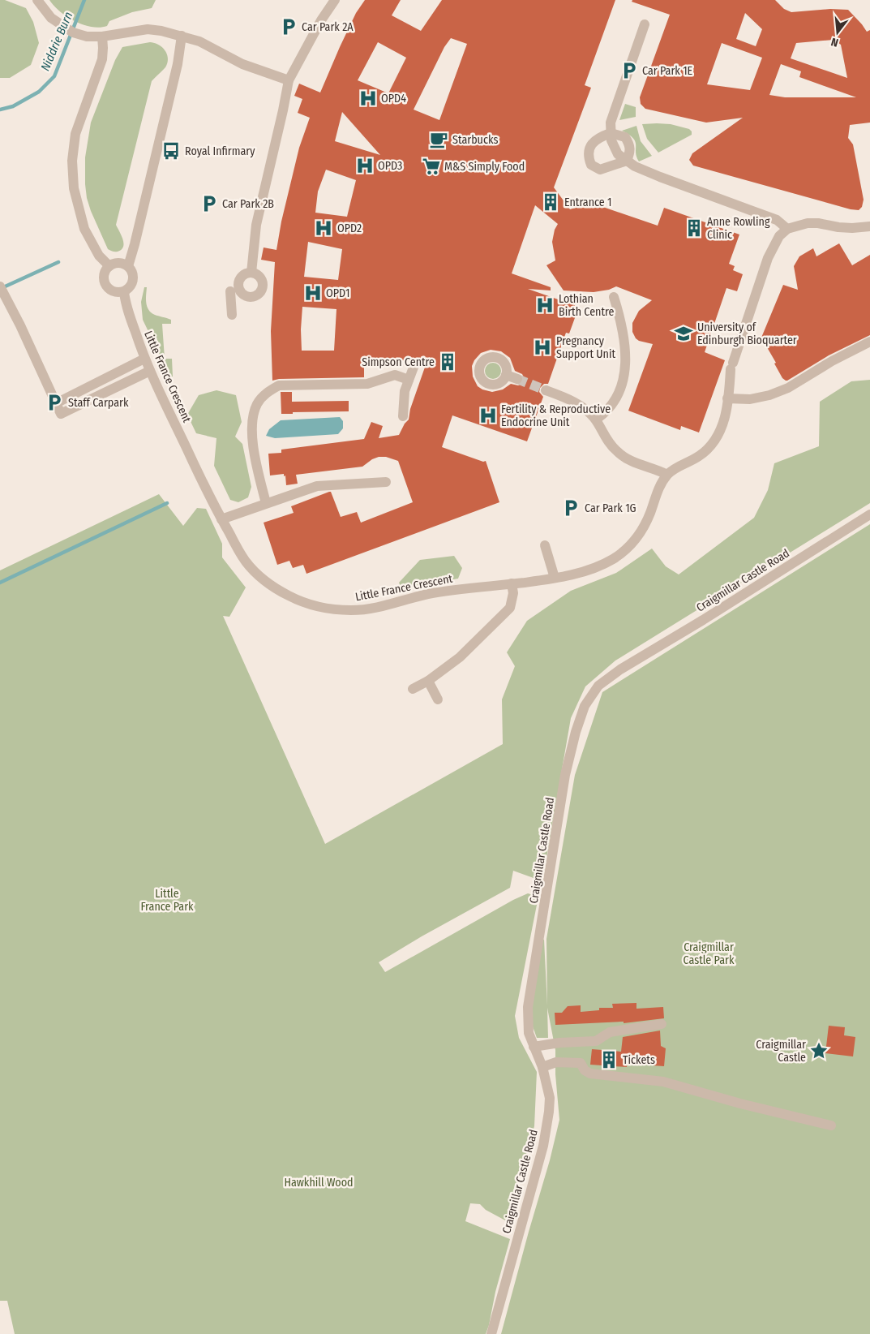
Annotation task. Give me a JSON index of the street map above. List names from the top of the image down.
{
  "streets": {
    "street": ["Little France Crescent", "Craigmillar Castle Road"]
  },
  "water": ["Niddrie Burn"],
  "parks": ["Little France Park", "Craigmillar Castle Park", "Hawkhill Wood"],
  "places": {
    "parking": [
      "Car Park 2A",
      "Car Park 1E",
      "Car Park 2B",
      "Staff Carpark",
      "Car Park 1G"
    ],
    "hospital": [
      "OPD4",
      "OPD3",
      "OPD2",
      "OPD1",
      "Lothian Birth Centre",
      "Pregnancy Support Unit",
      "Fertility & Reproductive Endocrine Unit"
    ],
    "cafe": ["Starbucks"],
    "bus stop": ["Royal Infirmary"],
    "supermarket": ["M&S Simply Food"],
    "building": [
      "Entrance 1",
      "Anne Rowling Clinic",
      "Simpson Centre",
      "Tickets"
    ],
    "school or university": ["University of Edinburgh Bioquarter"],
    "place": ["Craigmillar Castle"]
  },
  "north": "bottom"
}
